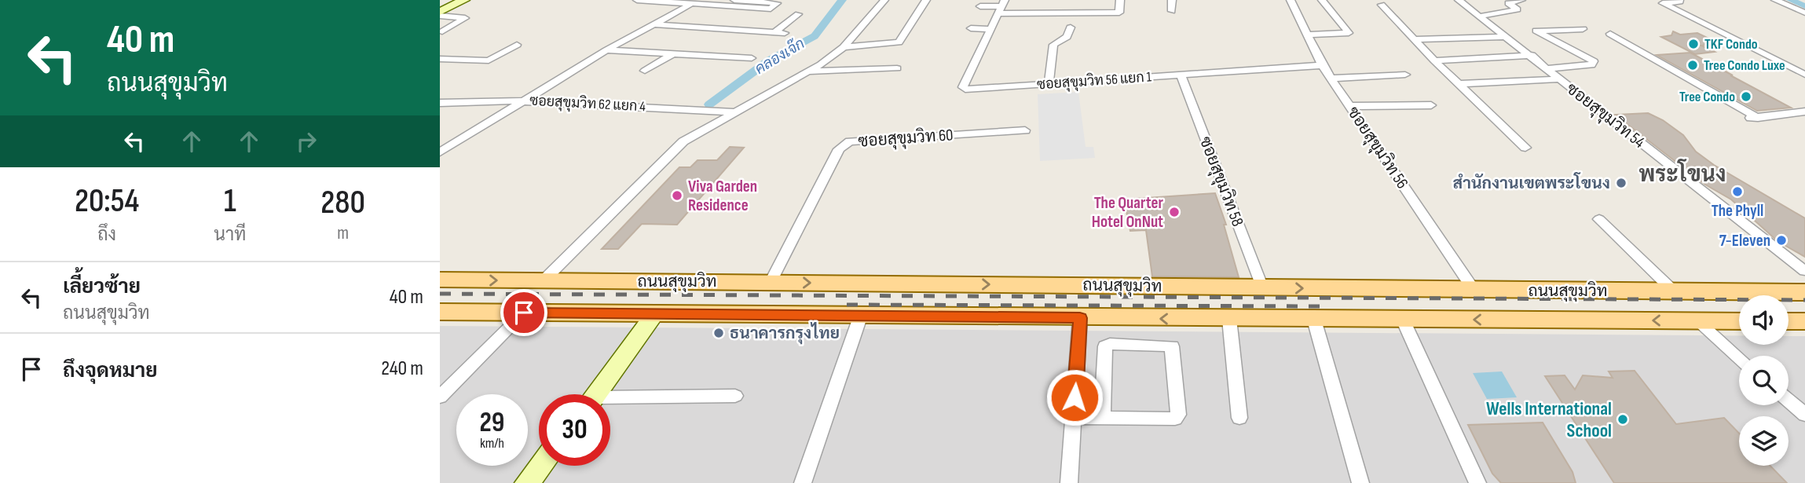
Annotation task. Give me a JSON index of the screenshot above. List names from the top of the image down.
{
  "streets": {
    "main road": ["ถนนสุขุมวิท"],
    "street": [
      "ซอยสุขุมวิท 56 แยก 1",
      "ซอยสุขุมวิท 62 แยก 4",
      "ซอยสุขุมวิท 54",
      "ซอยสุขุมวิท 60",
      "ซอยสุขุมวิท 56",
      "ซอยสุขุมวิท 58"
    ]
  },
  "crossings": [
    ["ซอยสุขุมวิท 56 แยก 1", "ซอยสุขุมวิท 56"],
    ["ซอยสุขุมวิท 56 แยก 1", "ซอยสุขุมวิท 58"],
    ["ซอยสุขุมวิท 60", "ถนนสุขุมวิท"],
    ["ซอยสุขุมวิท 56", "ถนนสุขุมวิท"],
    ["ซอยสุขุมวิท 58", "ถนนสุขุมวิท"]
  ],
  "districts": ["พระโขนง"],
  "water": ["คลองเจ๊ก"],
  "places": [
    "TKF Condo",
    "Tree Condo Luxe",
    "Tree Condo",
    "สำนักงานเขตพระโขนง",
    "The Phyll",
    "Viva Garden Residence",
    "The Quarter Hotel OnNut",
    "7-Eleven",
    "ธนาคารกรุงไทย",
    "Wells International School"
  ],
  "page": {
    "turn": ["40 m", "ถนนสุขุมวิท"],
    "eta": [
      "20:54",
      "ถึง",
      "1",
      "นาที",
      "280",
      "m"
    ],
    "list": [
      {
        "name": "เลี้ยวซ้าย",
        "note": "ถนนสุขุมวิท",
        "value": "40 m"
      },
      {
        "name": "ถึงจุดหมาย",
        "value": "240 m"
      }
    ],
    "speed": "29 km/h",
    "limit": "30"
  }
}
